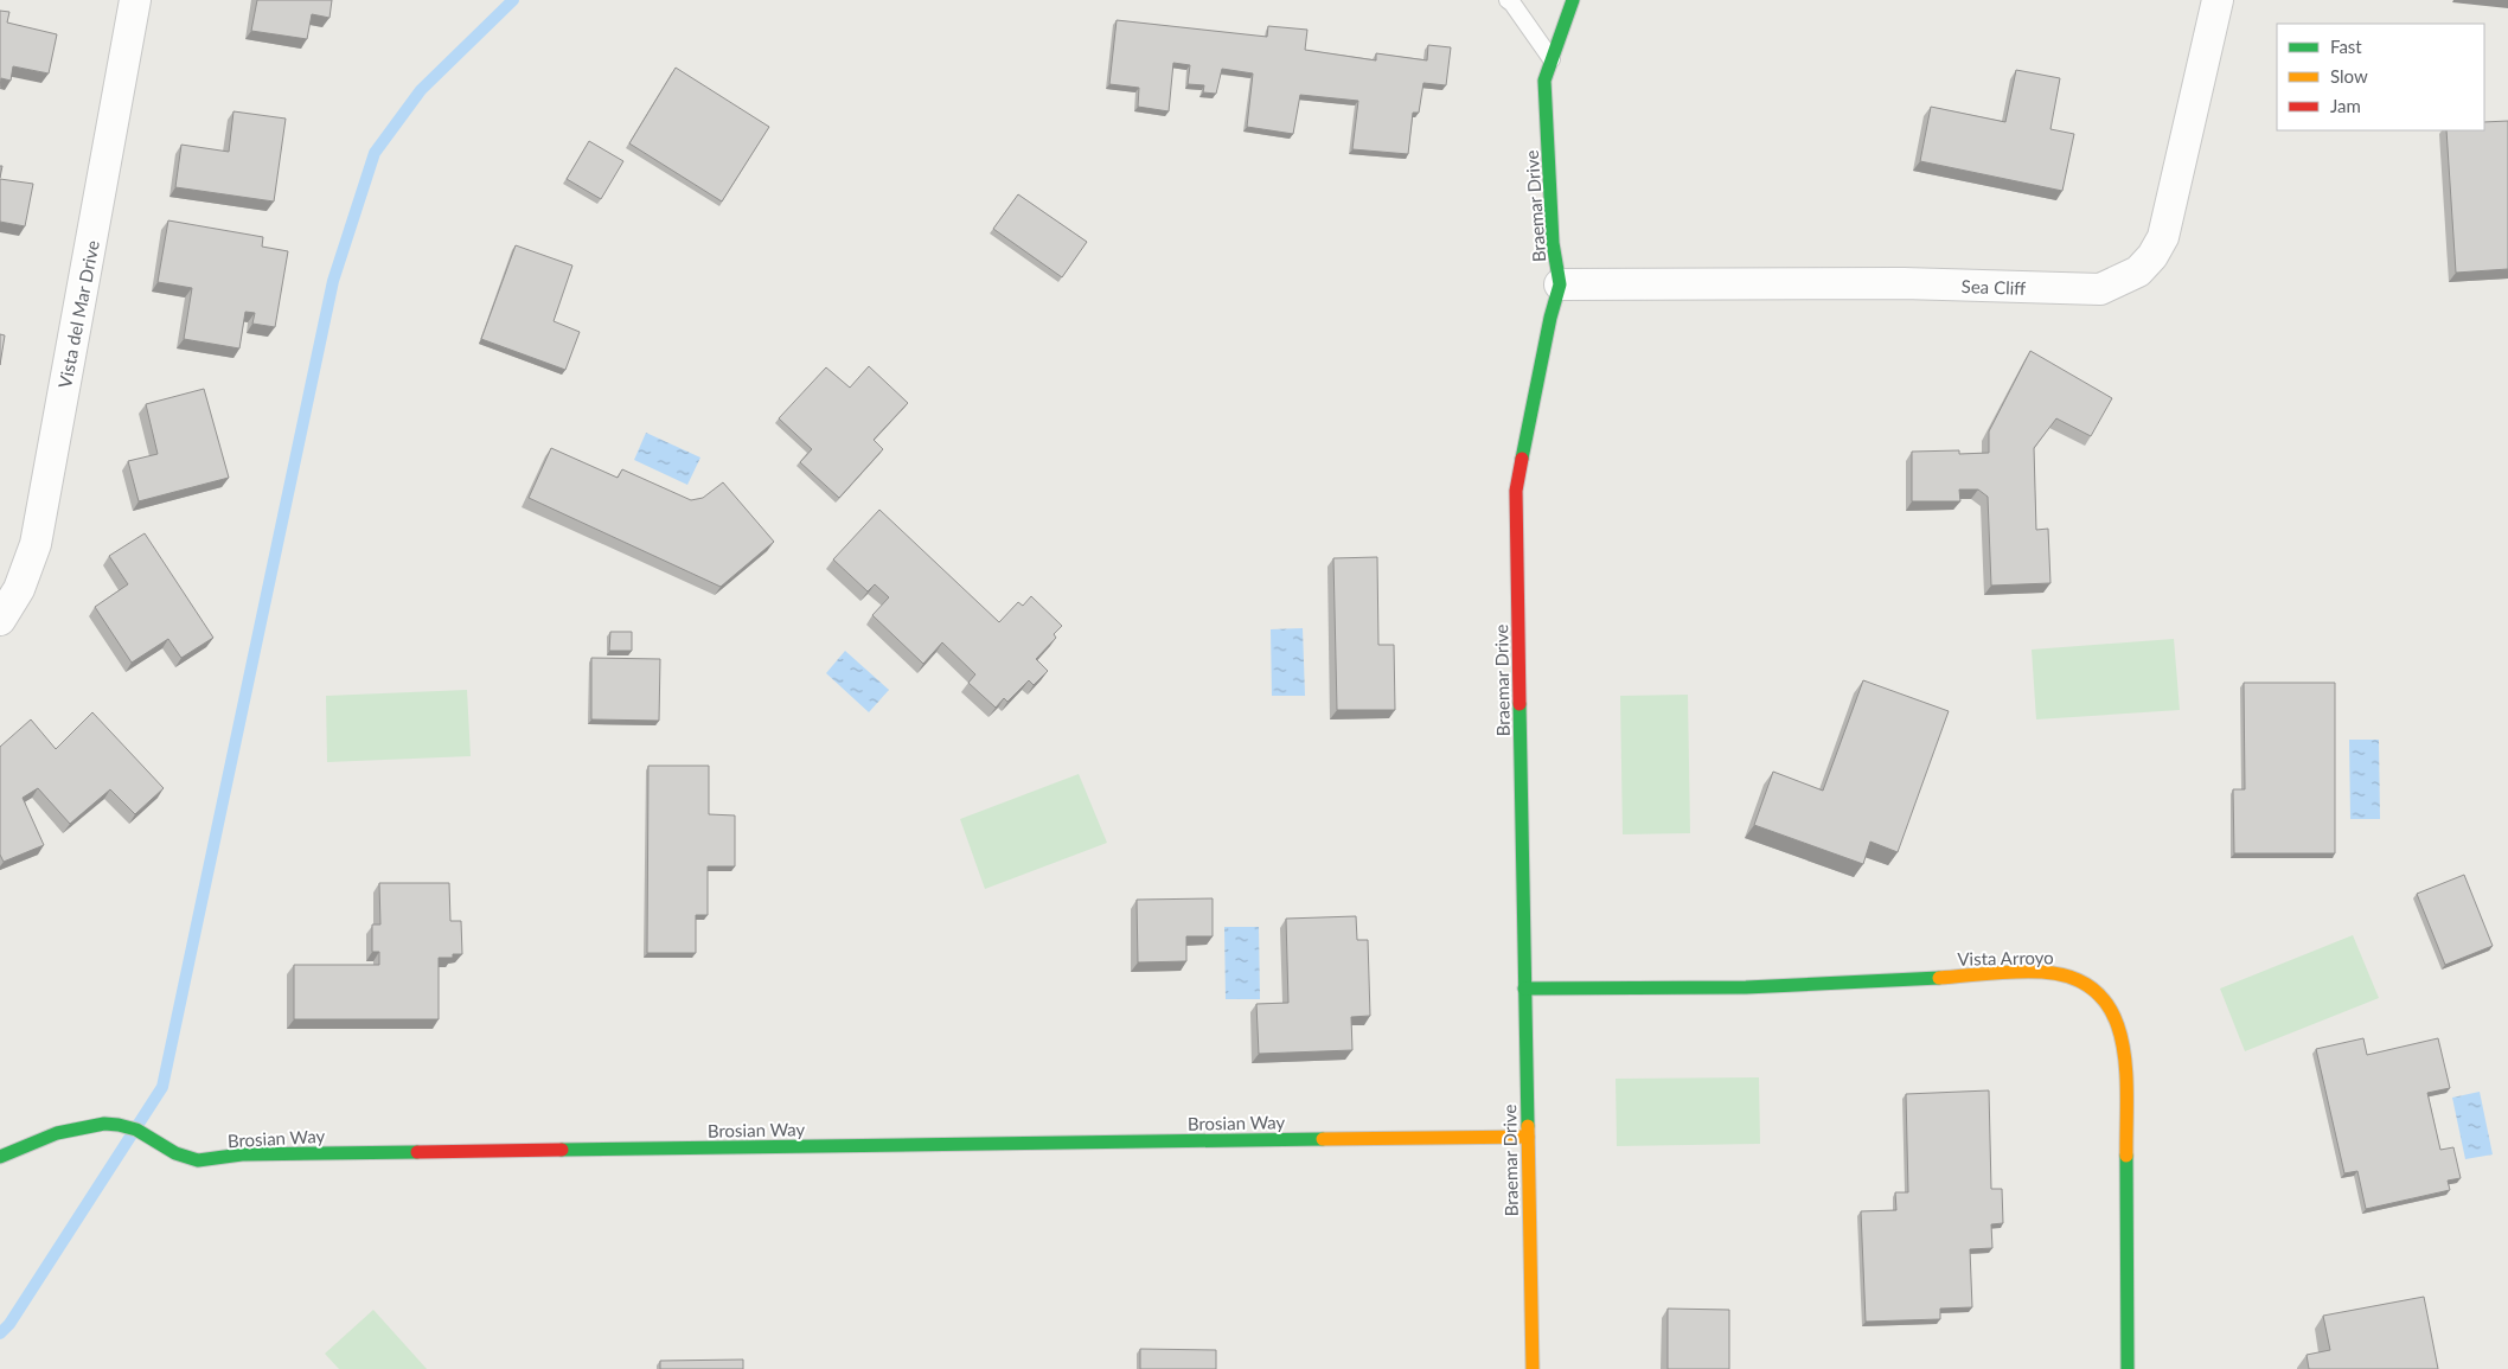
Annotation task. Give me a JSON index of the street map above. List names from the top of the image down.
{
  "streets": {
    "street": [
      "Braemar Drive",
      "Sea Cliff",
      "Vista del Mar Drive",
      "Vista Arroyo",
      "Brosian Way"
    ]
  },
  "crossings": [
    ["Braemar Drive", "Sea Cliff"],
    ["Braemar Drive", "Vista Arroyo"],
    ["Braemar Drive", "Brosian Way"]
  ],
  "legend": ["Fast", "Slow", "Jam"]
}
